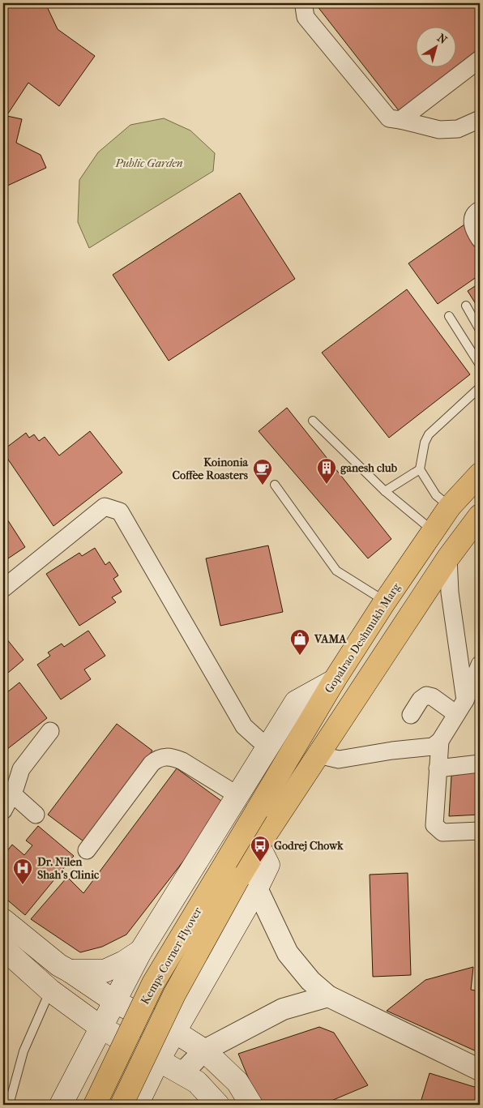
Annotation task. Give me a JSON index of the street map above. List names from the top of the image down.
{
  "streets": {
    "main road": ["Gopalrao Deshmukh Marg", "Kemps Corner Flyover"]
  },
  "crossings": [
    ["Gopalrao Deshmukh Marg", "Kemps Corner Flyover"]
  ],
  "parks": ["Public Garden"],
  "places": {
    "building": ["ganesh club"],
    "cafe": ["Koinonia Coffee Roasters"],
    "shop": ["VAMA"],
    "bus stop": ["Godrej Chowk"],
    "hospital": ["Dr. Nilen Shah's Clinic"]
  },
  "north": "top right"
}
